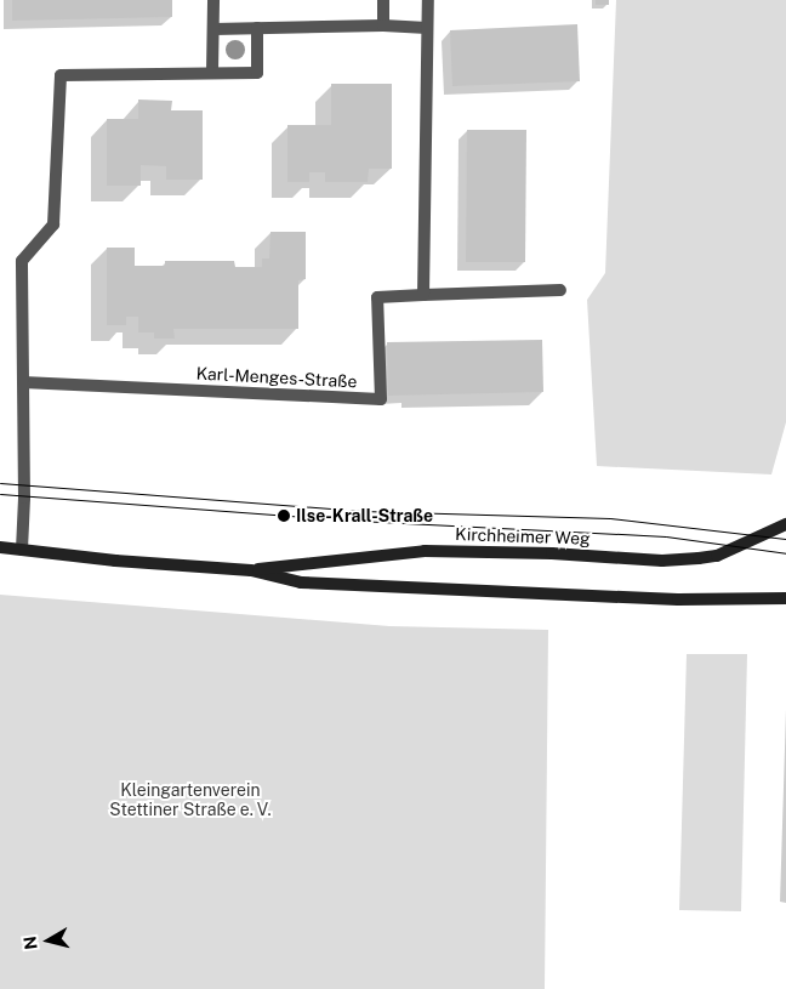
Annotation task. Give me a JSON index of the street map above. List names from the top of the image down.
{
  "streets": {
    "street": ["Karl-Menges-Straße", "Kirchheimer Weg"]
  },
  "parks": ["Kleingartenverein Stettiner Straße e. V."],
  "places": ["Ilse-Krall-Straße"],
  "north": "left"
}
